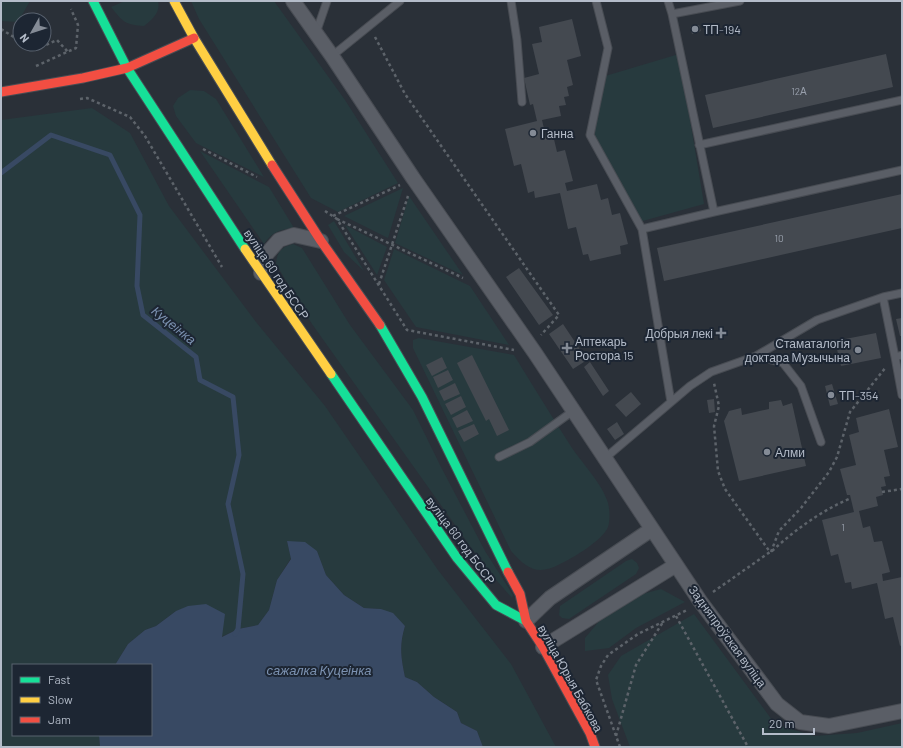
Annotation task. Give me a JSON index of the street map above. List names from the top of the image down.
{
  "streets": {
    "main road": ["вуліца 60 год БССР", "вуліца Юрыя Бабкова"],
    "street": ["Задняпроўская вуліца"]
  },
  "crossings": [
    ["вуліца 60 год БССР", "вуліца Юрыя Бабкова"]
  ],
  "water": ["Куцеінка", "сажалка Куцеінка"],
  "places": {
    "other": [
      "ТП-194",
      "Ганна",
      "Стаматалогія доктара Музычына",
      "ТП-354",
      "Алми"
    ],
    "health": ["Добрыя лекі", "Аптекарь Ростора 15"]
  },
  "house_numbers": ["12А", "10", "1"],
  "legend": ["Fast", "Slow", "Jam"],
  "scale_bar": "20 m",
  "north": "bottom left"
}
